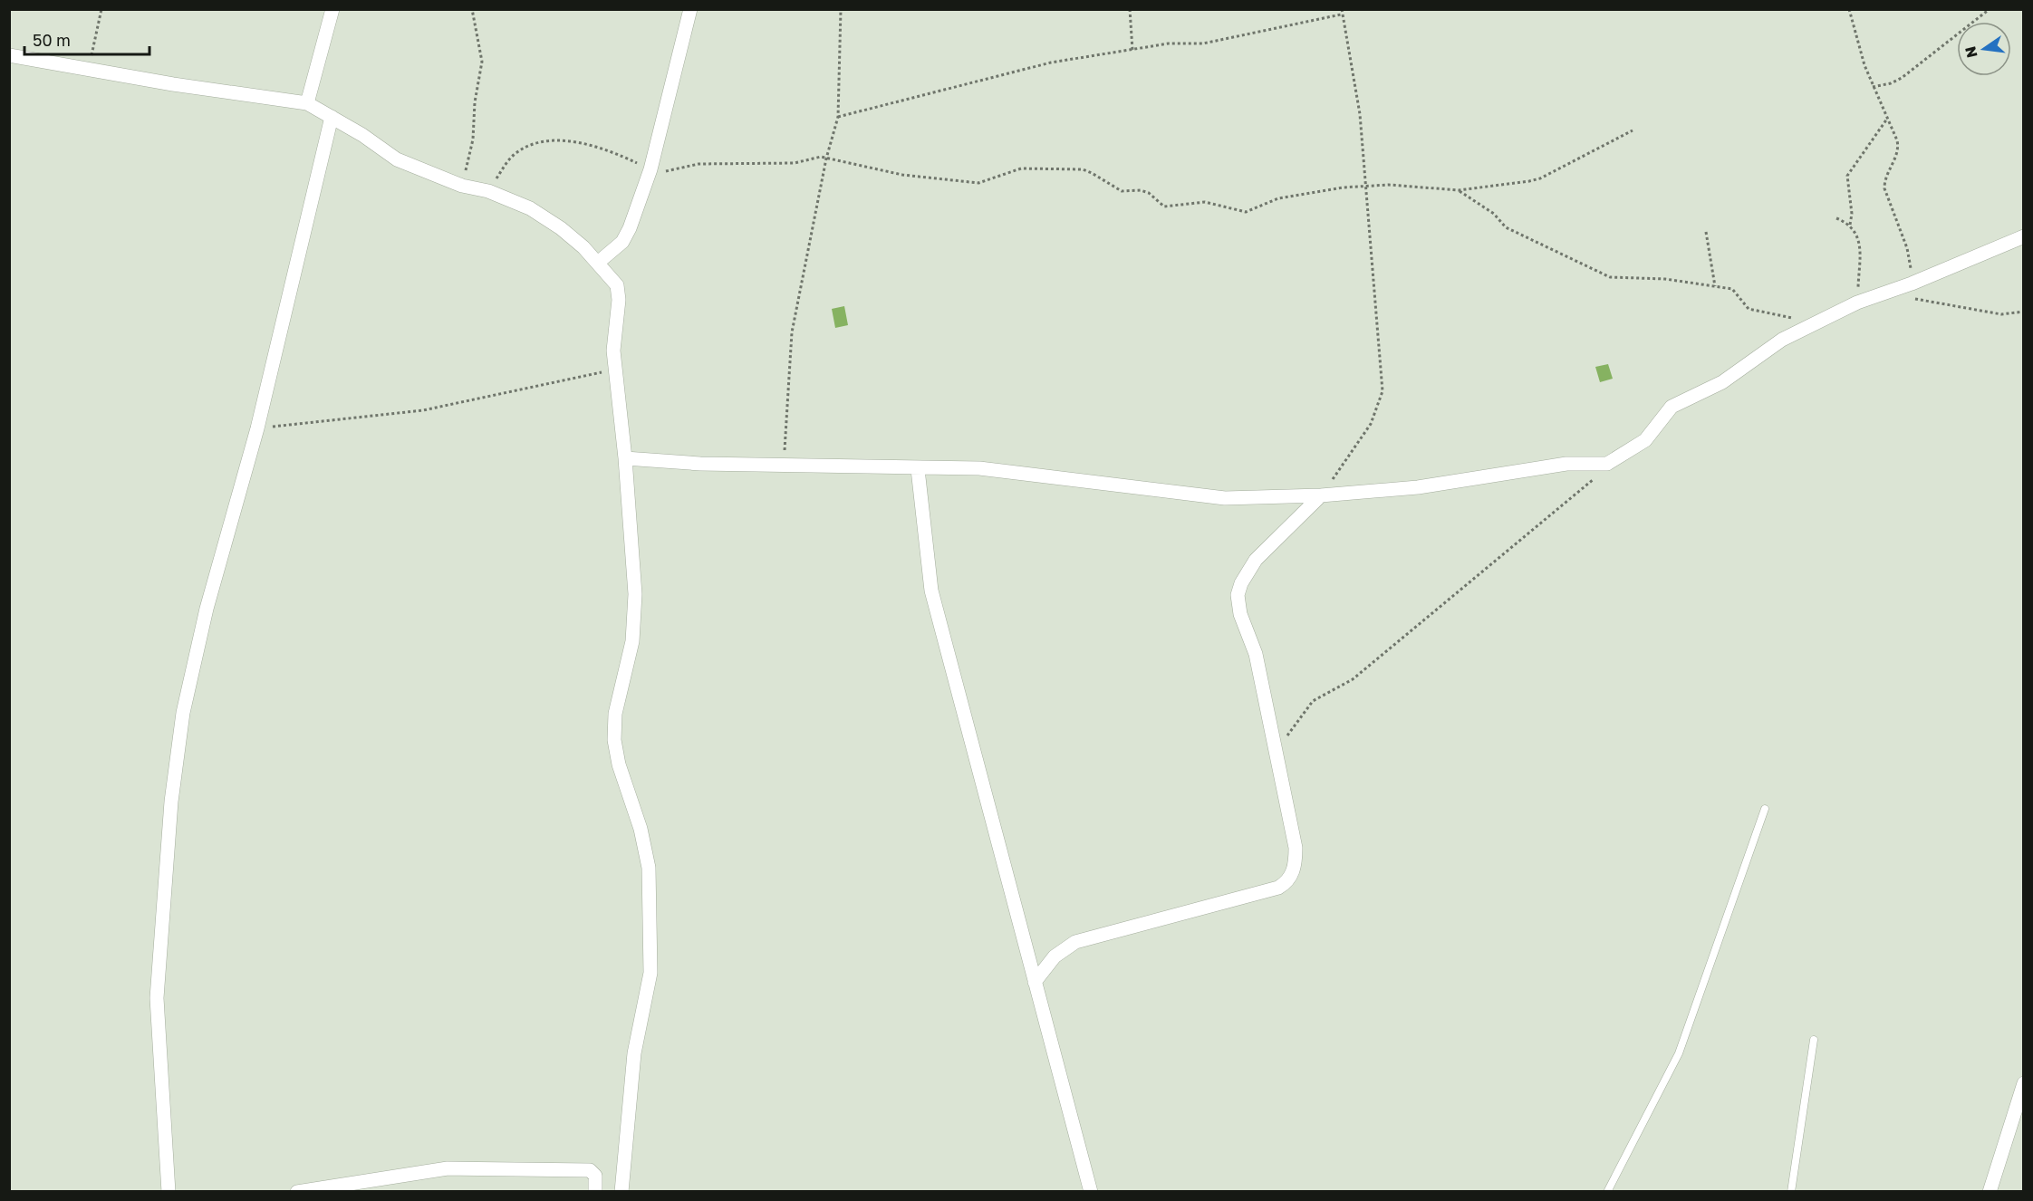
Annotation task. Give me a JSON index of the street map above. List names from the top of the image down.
{
  "scale_bar": "50 m",
  "north": "left"
}
